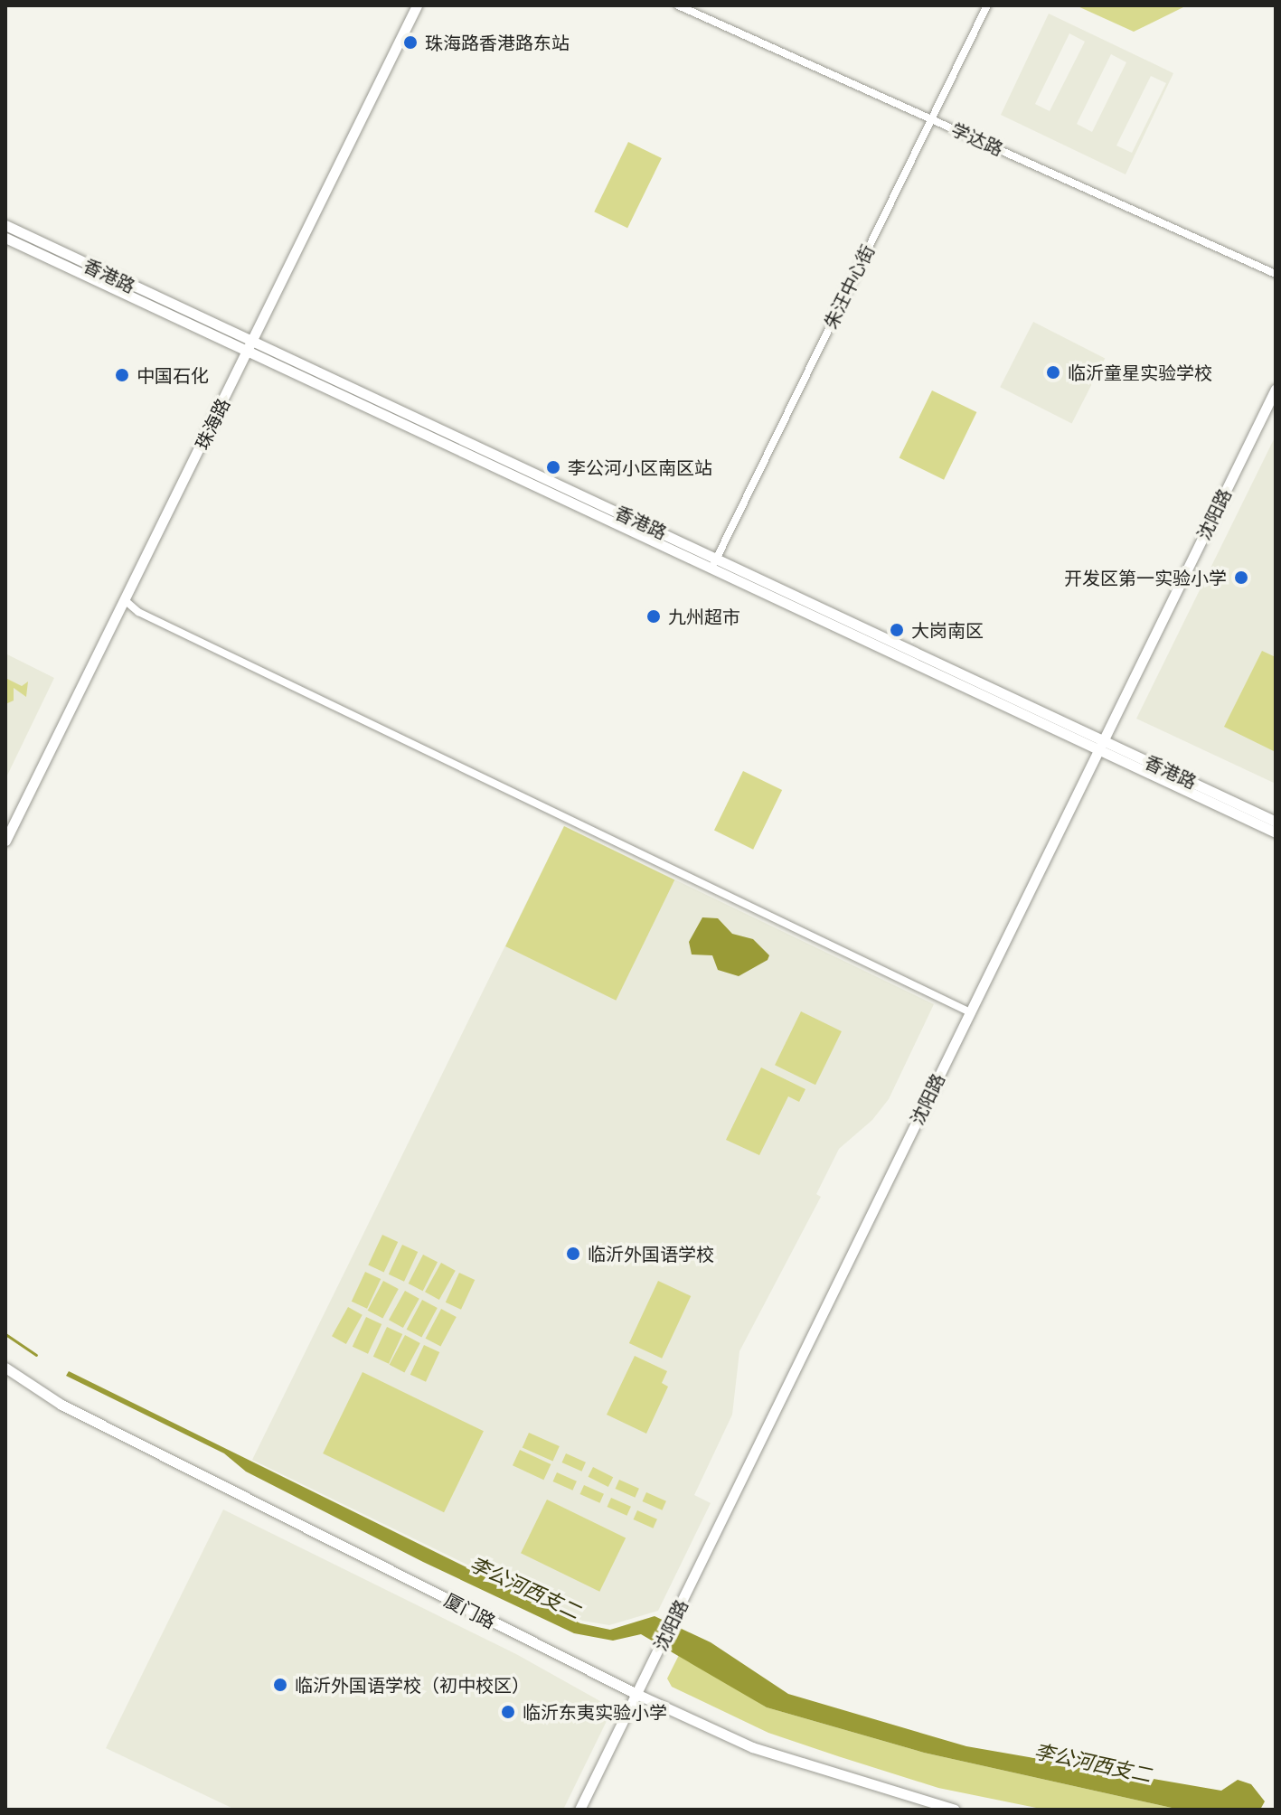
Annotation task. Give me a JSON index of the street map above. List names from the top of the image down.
{
  "streets": {
    "main road": [
      "香港路",
      "珠海路",
      "沈阳路",
      "厦门路"
    ],
    "street": ["学达路", "朱汪中心街"]
  },
  "crossings": [
    ["学达路", "朱汪中心街"],
    ["香港路", "朱汪中心街"],
    ["香港路", "珠海路"],
    ["香港路", "沈阳路"],
    ["沈阳路", "厦门路"]
  ],
  "water": ["李公河西支二"],
  "places": [
    "珠海路香港路东站",
    "临沂童星实验学校",
    "中国石化",
    "李公河小区南区站",
    "开发区第一实验小学",
    "九州超市",
    "大岗南区",
    "临沂外国语学校",
    "临沂外国语学校（初中校区）",
    "临沂东夷实验小学"
  ]
}
